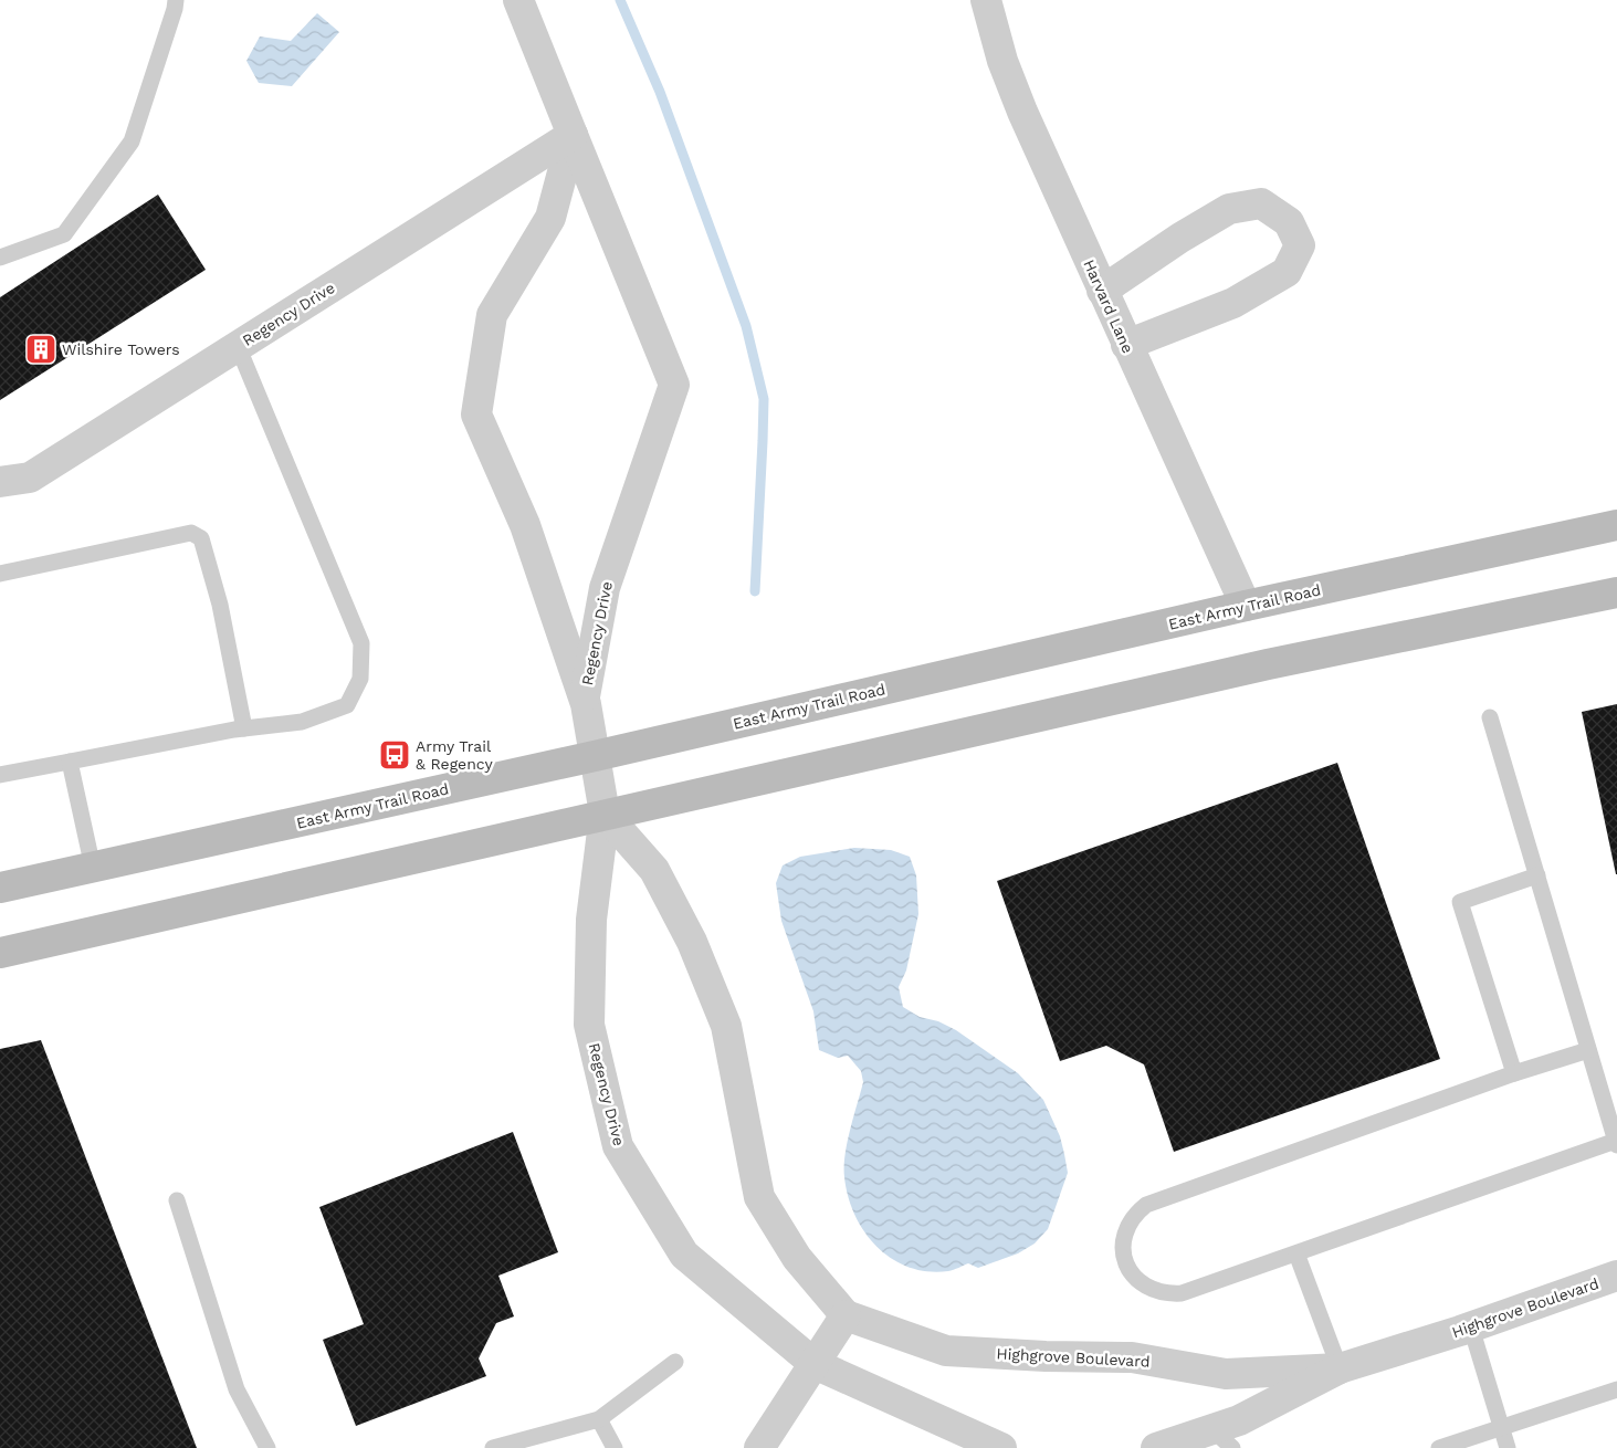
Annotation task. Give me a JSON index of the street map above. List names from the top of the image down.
{
  "streets": {
    "main road": ["East Army Trail Road"],
    "street": ["Harvard Lane", "Regency Drive", "Highgrove Boulevard"]
  },
  "crossings": [
    ["Harvard Lane", "East Army Trail Road"],
    ["Regency Drive", "East Army Trail Road"]
  ],
  "places": {
    "building": ["Wilshire Towers"],
    "bus stop": ["Army Trail & Regency"]
  }
}
